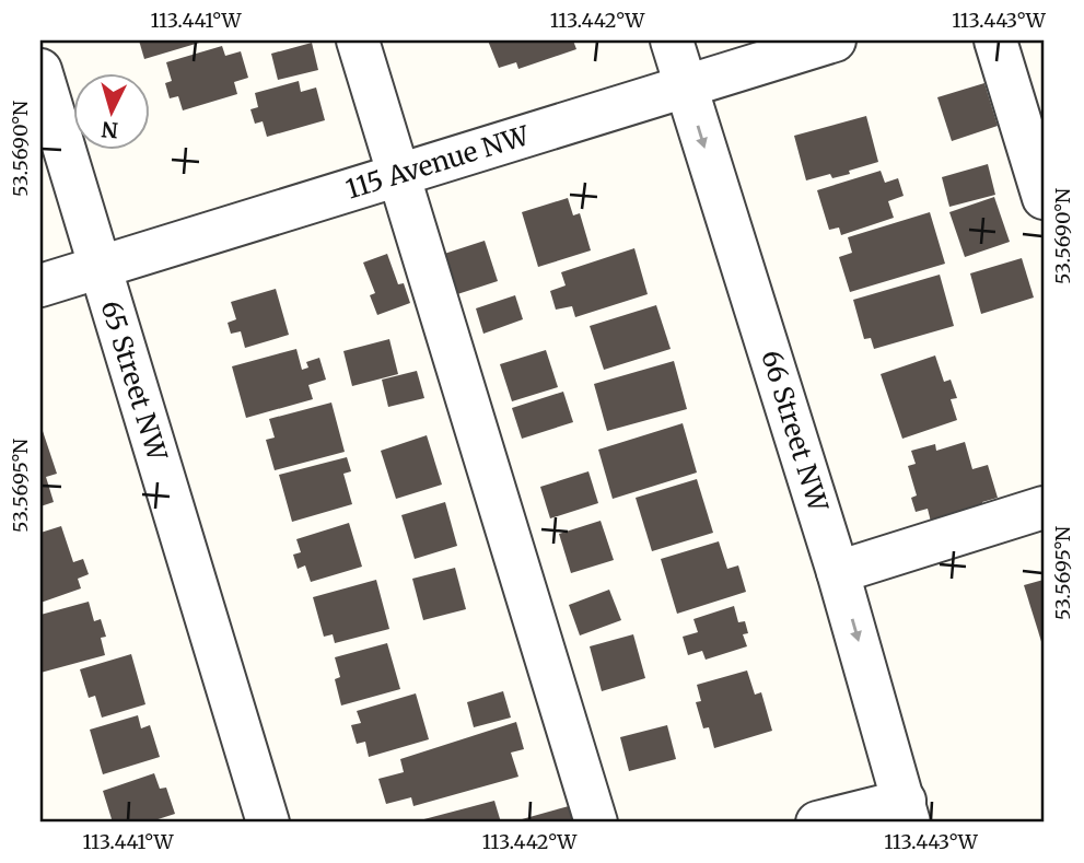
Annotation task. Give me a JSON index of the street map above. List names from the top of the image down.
{
  "streets": {
    "street": ["115 Avenue NW", "65 Street NW", "66 Street NW"]
  },
  "crossings": [
    ["115 Avenue NW", "65 Street NW"],
    ["115 Avenue NW", "66 Street NW"]
  ],
  "north": "bottom",
  "coordinates": [
    "113.441°W",
    "113.442°W",
    "113.443°W",
    "53.5690°N",
    "53.5695°N"
  ]
}
